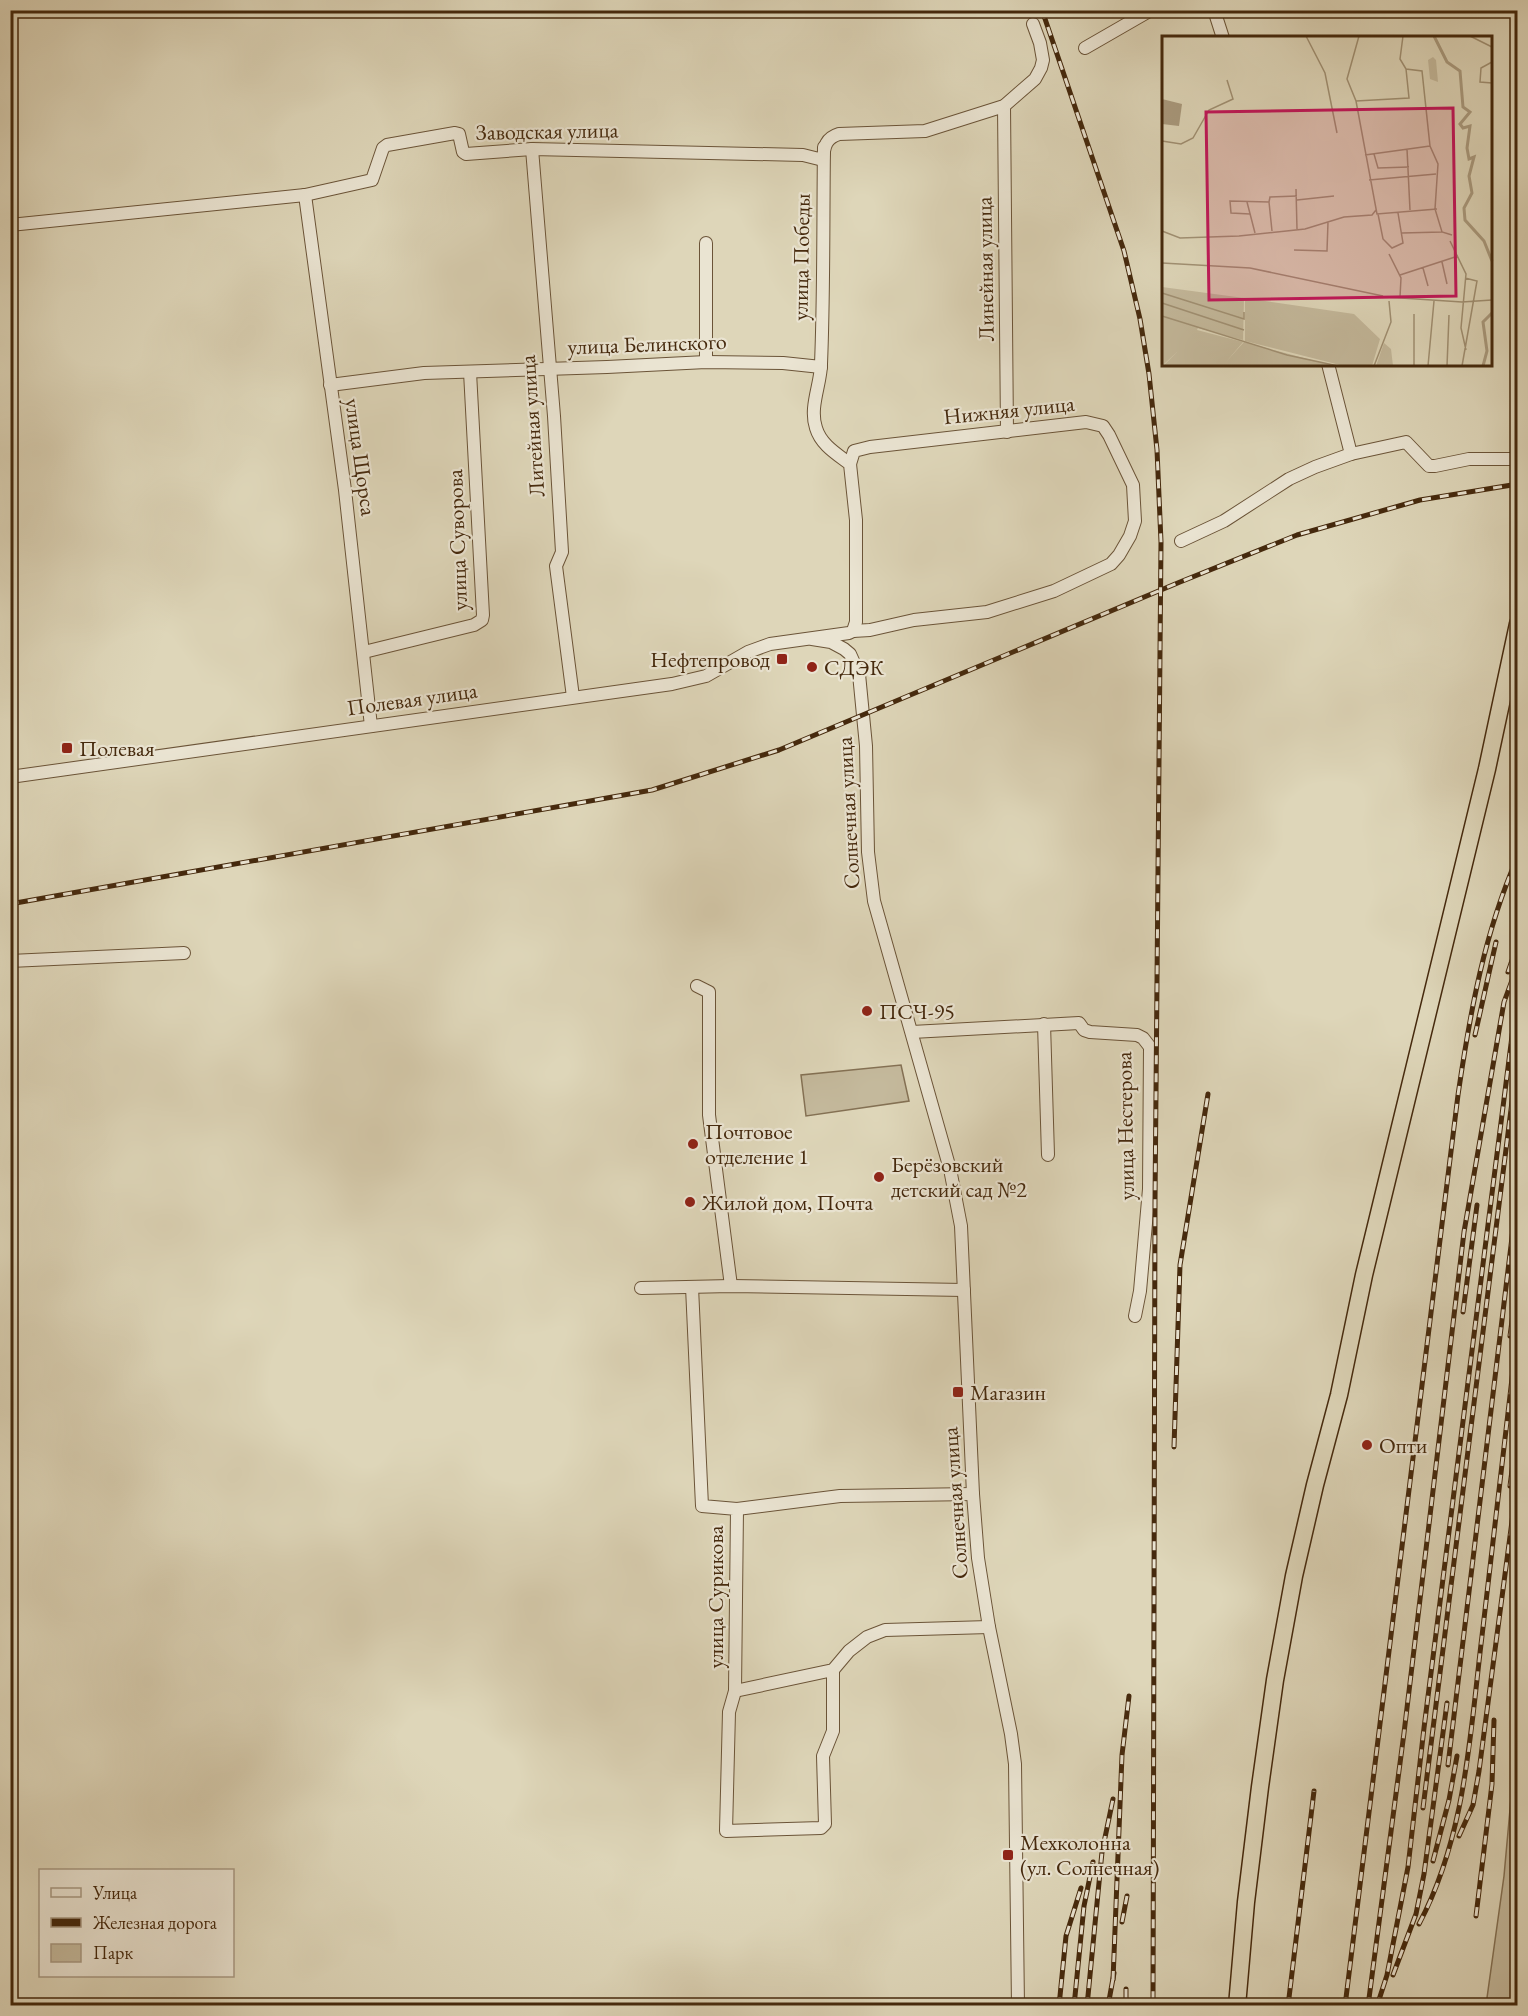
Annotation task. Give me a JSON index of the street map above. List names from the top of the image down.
{
  "streets": {
    "street": [
      "Заводская улица",
      "улица Победы",
      "Линейная улица",
      "улица Белинского",
      "Нижняя улица",
      "Литейная улица",
      "улица Щорса",
      "улица Суворова",
      "Полевая улица",
      "Солнечная улица",
      "улица Нестерова",
      "улица Сурикова"
    ]
  },
  "crossings": [
    ["Заводская улица", "улица Победы"],
    ["Заводская улица", "Литейная улица"],
    ["Заводская улица", "улица Щорса"],
    ["улица Победы", "улица Белинского"],
    ["улица Победы", "Нижняя улица"],
    ["Линейная улица", "Нижняя улица"],
    ["улица Белинского", "Литейная улица"],
    ["улица Белинского", "улица Щорса"],
    ["улица Белинского", "улица Суворова"],
    ["Литейная улица", "Полевая улица"],
    ["улица Щорса", "улица Суворова"],
    ["улица Щорса", "Полевая улица"],
    ["Полевая улица", "Солнечная улица"],
    ["Солнечная улица", "улица Нестерова"]
  ],
  "places": {
    "transit": [
      "Нефтепровод",
      "Полевая",
      "Магазин",
      "Мехколонна (ул. Солнечная)"
    ],
    "other": [
      "СДЭК",
      "ПСЧ-95",
      "Почтовое отделение 1",
      "Берёзовский детский сад №2",
      "Жилой дом, Почта",
      "Опти"
    ]
  },
  "legend": ["Улица", "Железная дорога", "Парк"]
}
